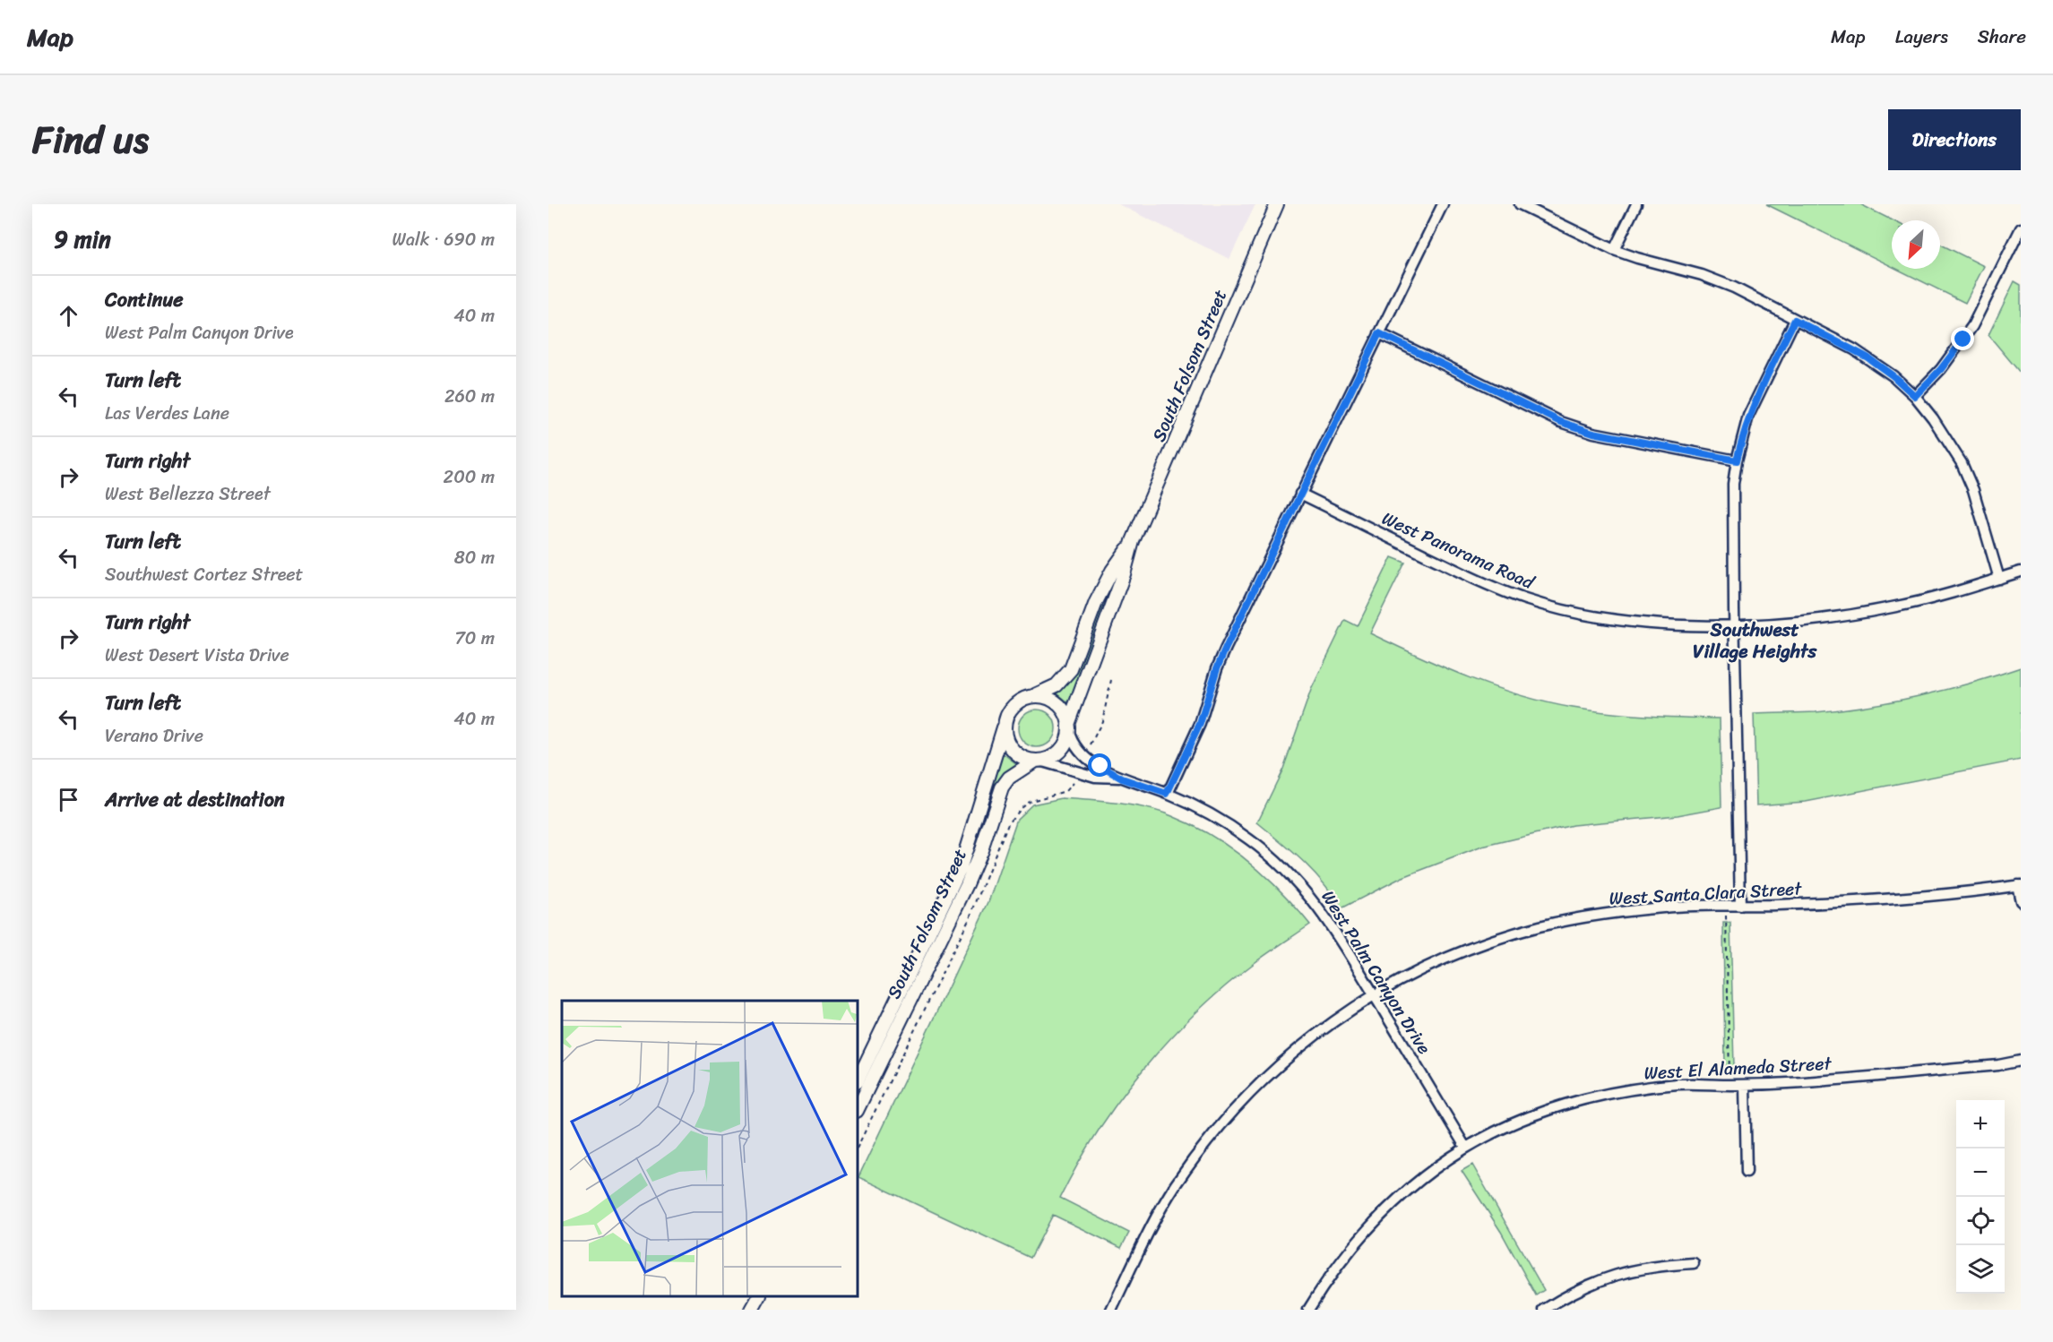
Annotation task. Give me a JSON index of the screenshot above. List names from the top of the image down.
{
  "streets": {
    "street": [
      "South Folsom Street",
      "West Panorama Road",
      "West Santa Clara Street",
      "West Palm Canyon Drive",
      "West El Alameda Street"
    ]
  },
  "crossings": [
    ["South Folsom Street", "West Palm Canyon Drive"],
    ["West Santa Clara Street", "West Palm Canyon Drive"],
    ["West Palm Canyon Drive", "West El Alameda Street"]
  ],
  "districts": ["Southwest Village Heights"],
  "north": "bottom left",
  "page": {
    "header": "Map",
    "nav": ["Map", "Layers", "Share"],
    "title": "Find us",
    "buttons": "Directions",
    "heading": ["9 min", "Walk · 690 m"],
    "list": [
      ["Continue", "West Palm Canyon Drive", "40 m"],
      ["Turn left", "Las Verdes Lane", "260 m"],
      ["Turn right", "West Bellezza Street", "200 m"],
      ["Turn left", "Southwest Cortez Street", "80 m"],
      ["Turn right", "West Desert Vista Drive", "70 m"],
      ["Turn left", "Verano Drive", "40 m"],
      "Arrive at destination"
    ],
    "map_buttons": ["+", "−"]
  }
}
